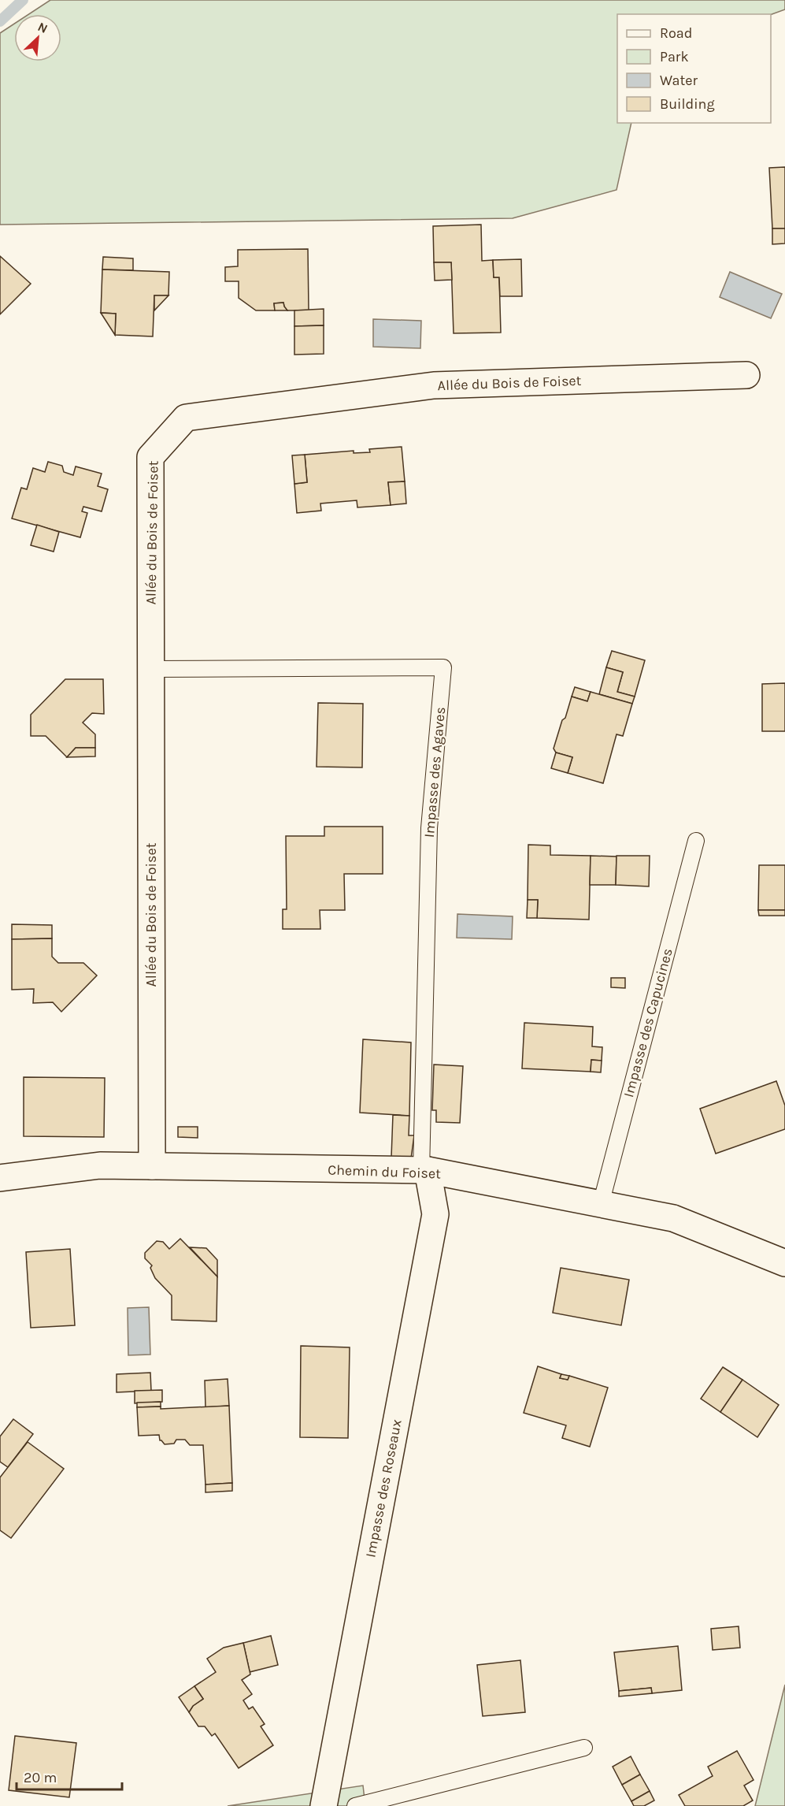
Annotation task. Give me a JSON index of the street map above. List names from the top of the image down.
{
  "streets": {
    "street": ["Allée du Bois de Foiset", "Chemin du Foiset", "Impasse des Roseaux"],
    "lane": ["Impasse des Agaves", "Impasse des Capucines"]
  },
  "crossings": [
    ["Allée du Bois de Foiset", "Impasse des Agaves"],
    ["Allée du Bois de Foiset", "Chemin du Foiset"],
    ["Impasse des Agaves", "Chemin du Foiset"],
    ["Impasse des Agaves", "Impasse des Roseaux"],
    ["Impasse des Capucines", "Chemin du Foiset"],
    ["Chemin du Foiset", "Impasse des Roseaux"]
  ],
  "legend": [
    "Road",
    "Park",
    "Water",
    "Building"
  ],
  "scale_bar": "20 m",
  "north": "top right"
}
